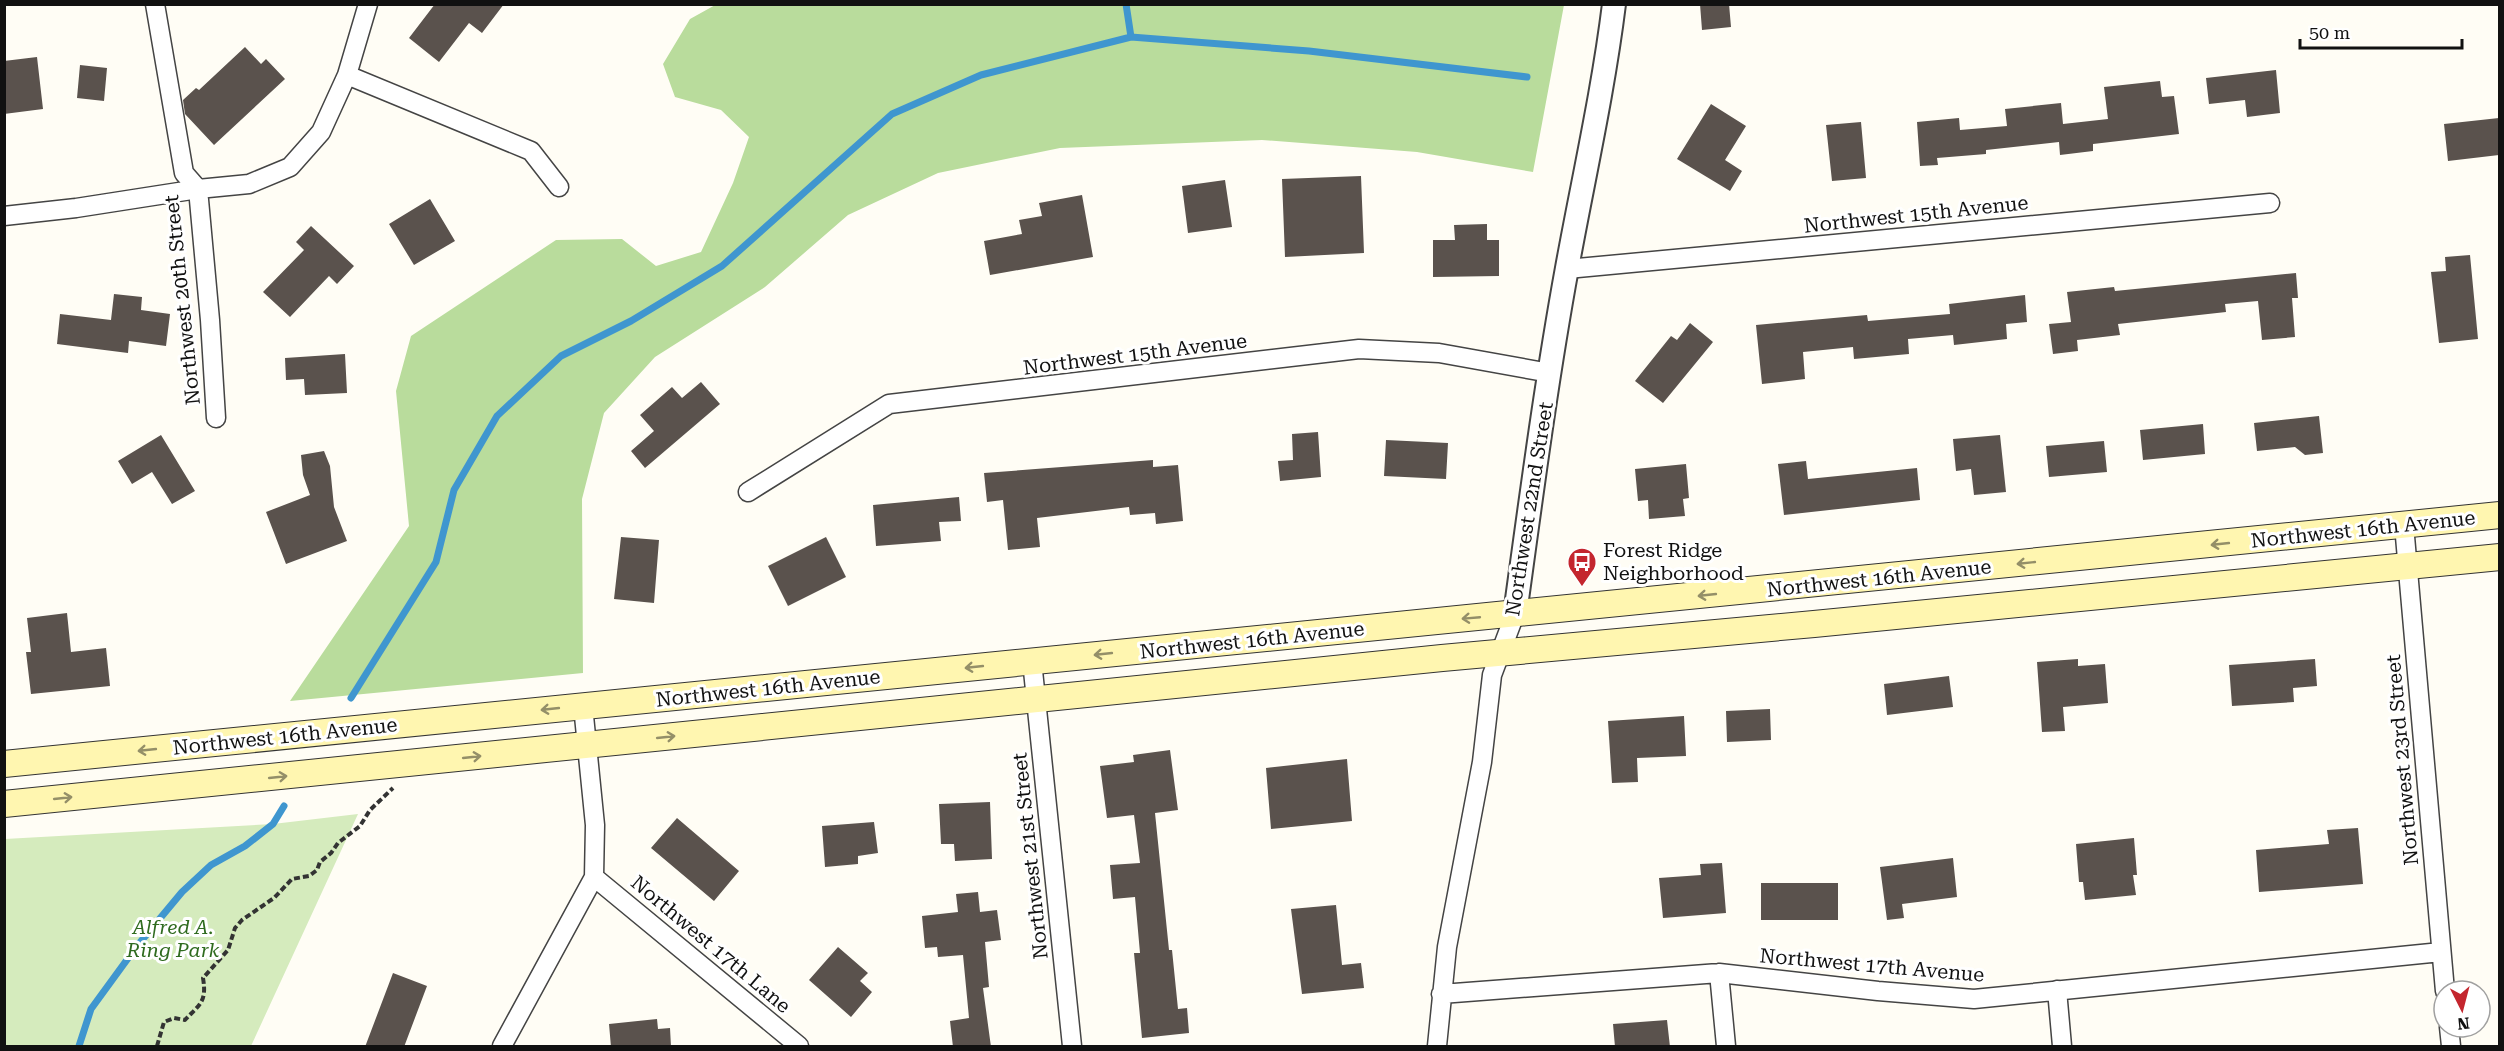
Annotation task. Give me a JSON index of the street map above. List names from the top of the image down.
{
  "streets": {
    "main road": ["Northwest 16th Avenue"],
    "street": [
      "Northwest 15th Avenue",
      "Northwest 20th Street",
      "Northwest 22nd Street",
      "Northwest 23rd Street",
      "Northwest 21st Street",
      "Northwest 17th Lane",
      "Northwest 17th Avenue"
    ]
  },
  "crossings": [
    ["Northwest 15th Avenue", "Northwest 22nd Street"],
    ["Northwest 22nd Street", "Northwest 16th Avenue"],
    ["Northwest 22nd Street", "Northwest 17th Avenue"],
    ["Northwest 16th Avenue", "Northwest 23rd Street"],
    ["Northwest 16th Avenue", "Northwest 21st Street"],
    ["Northwest 23rd Street", "Northwest 17th Avenue"]
  ],
  "parks": ["Alfred A. Ring Park"],
  "places": {
    "bus stop": ["Forest Ridge Neighborhood"]
  },
  "scale_bar": "50 m",
  "north": "bottom"
}
